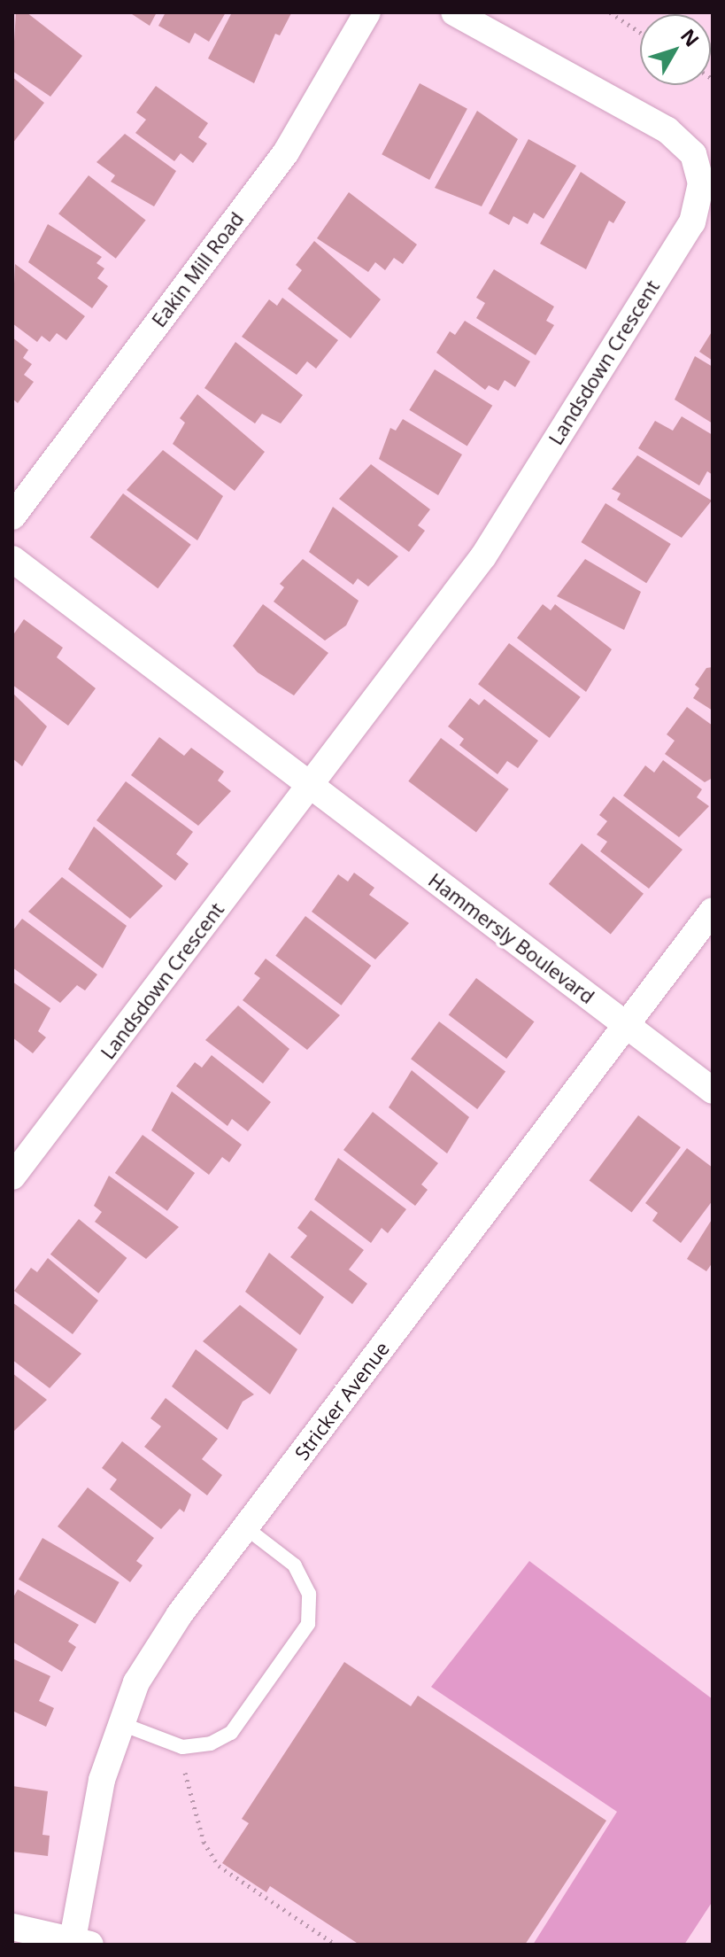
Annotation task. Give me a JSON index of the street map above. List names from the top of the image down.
{
  "streets": {
    "street": [
      "Eakin Mill Road",
      "Landsdown Crescent",
      "Hammersly Boulevard",
      "Stricker Avenue"
    ]
  },
  "crossings": [
    ["Landsdown Crescent", "Hammersly Boulevard"],
    ["Hammersly Boulevard", "Stricker Avenue"]
  ],
  "north": "top right"
}
